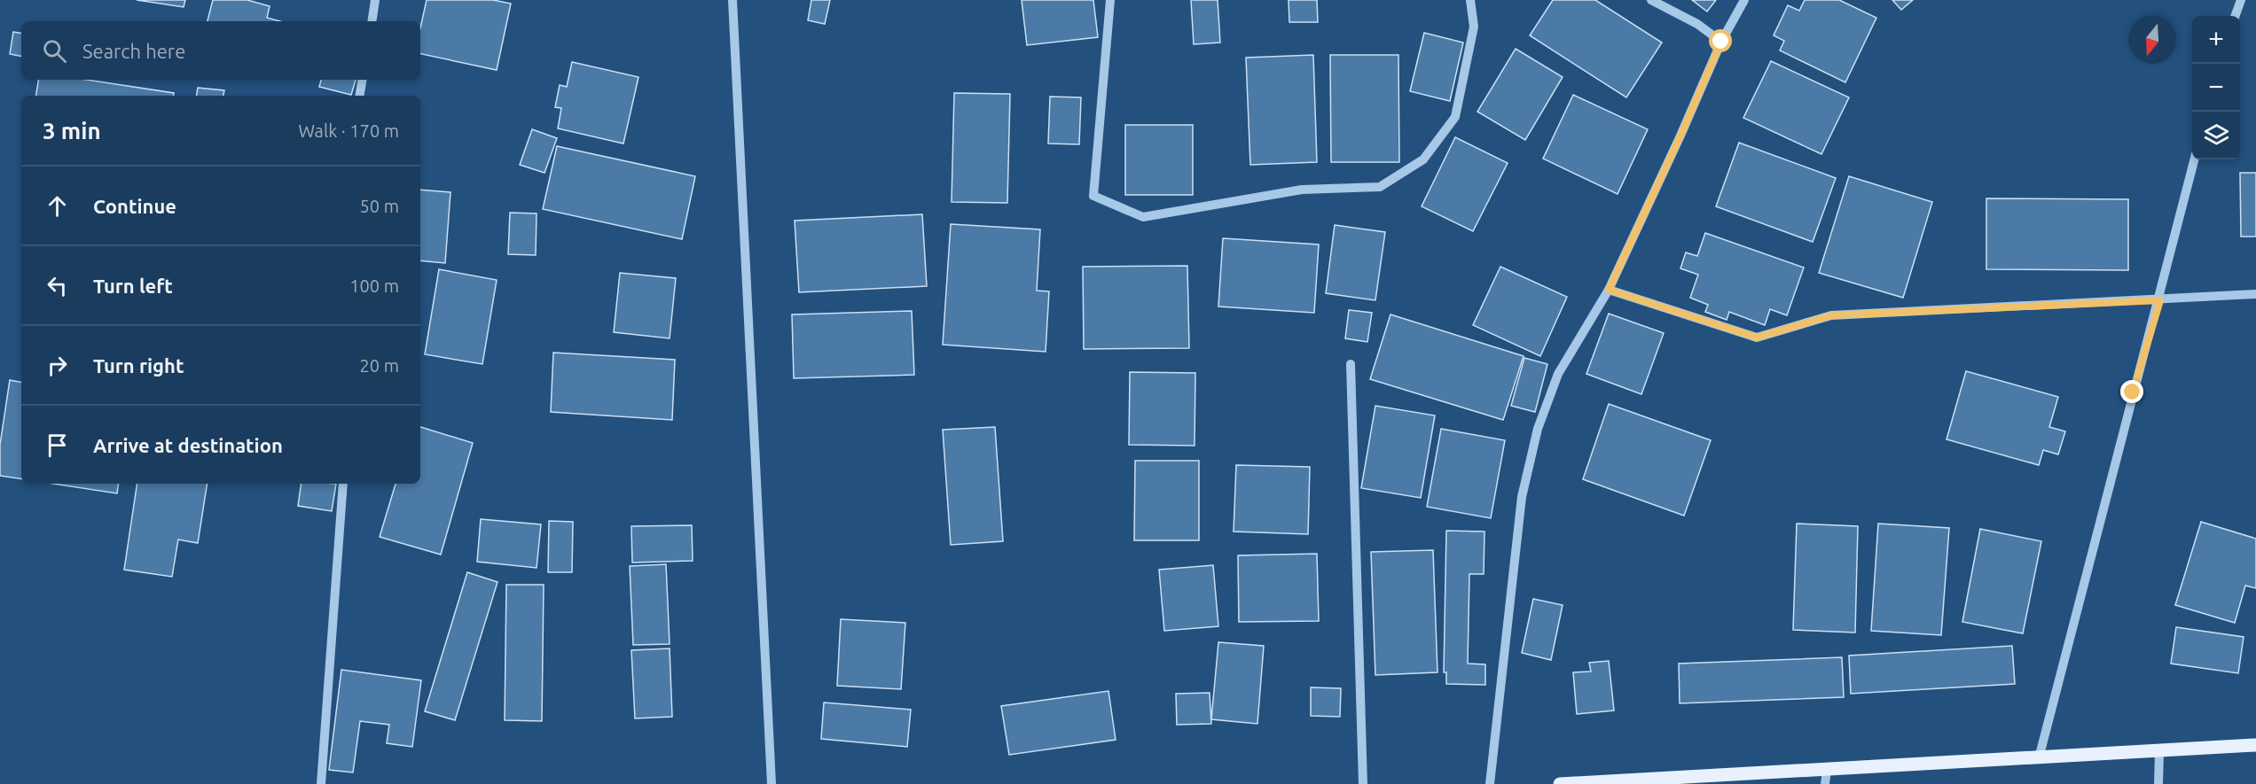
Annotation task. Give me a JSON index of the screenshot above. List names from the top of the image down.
{
  "north": "bottom",
  "page": {
    "map_buttons": ["+", "−"],
    "search": "Search here",
    "heading": ["3 min", "Walk · 170 m"],
    "list": [
      ["Continue", "50 m"],
      ["Turn left", "100 m"],
      ["Turn right", "20 m"],
      "Arrive at destination"
    ]
  }
}
